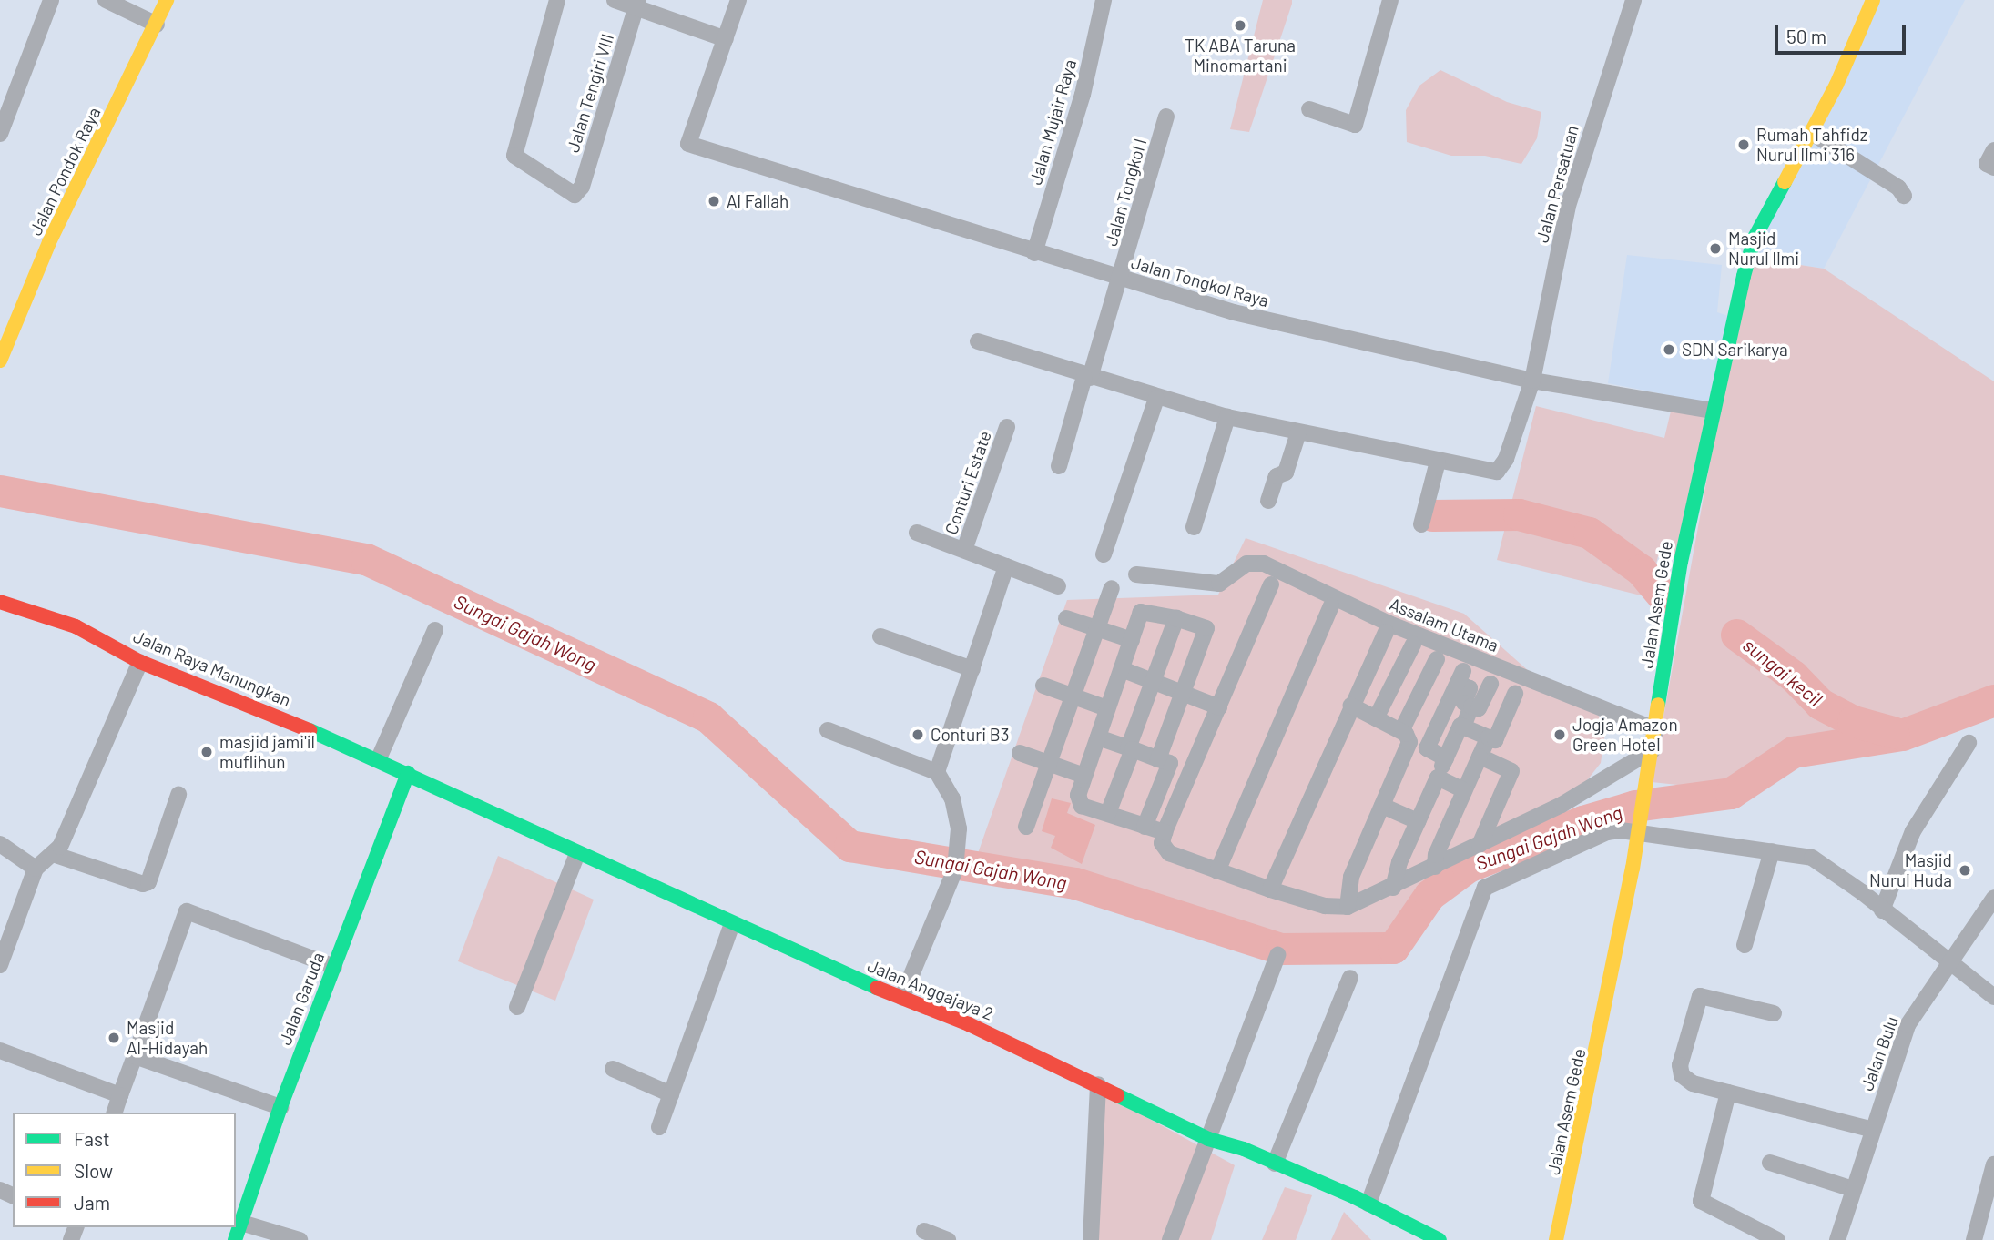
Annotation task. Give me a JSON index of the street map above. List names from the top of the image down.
{
  "streets": {
    "street": [
      "Jalan Tengiri VIII",
      "Jalan Mujair Raya",
      "Jalan Pondok Raya",
      "Jalan Persatuan",
      "Jalan Tongkol I",
      "Jalan Tongkol Raya",
      "Conturi Estate",
      "Jalan Asem Gede",
      "Assalam Utama",
      "Jalan Raya Manungkan",
      "Jalan Anggajaya 2",
      "Jalan Garuda",
      "Jalan Bulu"
    ]
  },
  "crossings": [
    ["Jalan Mujair Raya", "Jalan Tongkol Raya"],
    ["Jalan Persatuan", "Jalan Tongkol Raya"],
    ["Jalan Tongkol I", "Jalan Tongkol Raya"],
    ["Jalan Tongkol Raya", "Jalan Asem Gede"],
    ["Jalan Asem Gede", "Assalam Utama"],
    ["Jalan Raya Manungkan", "Jalan Anggajaya 2"],
    ["Jalan Raya Manungkan", "Jalan Garuda"],
    ["Jalan Anggajaya 2", "Jalan Garuda"]
  ],
  "water": ["Sungai Gajah Wong", "sungai kecil"],
  "places": [
    "TK ABA Taruna Minomartani",
    "Rumah Tahfidz Nurul Ilmi 316",
    "Al Fallah",
    "Masjid Nurul Ilmi",
    "SDN Sarikarya",
    "Conturi B3",
    "Jogja Amazon Green Hotel",
    "masjid jami'il muflihun",
    "Masjid Nurul Huda",
    "Masjid Al-Hidayah"
  ],
  "legend": ["Fast", "Slow", "Jam"],
  "scale_bar": "50 m"
}
